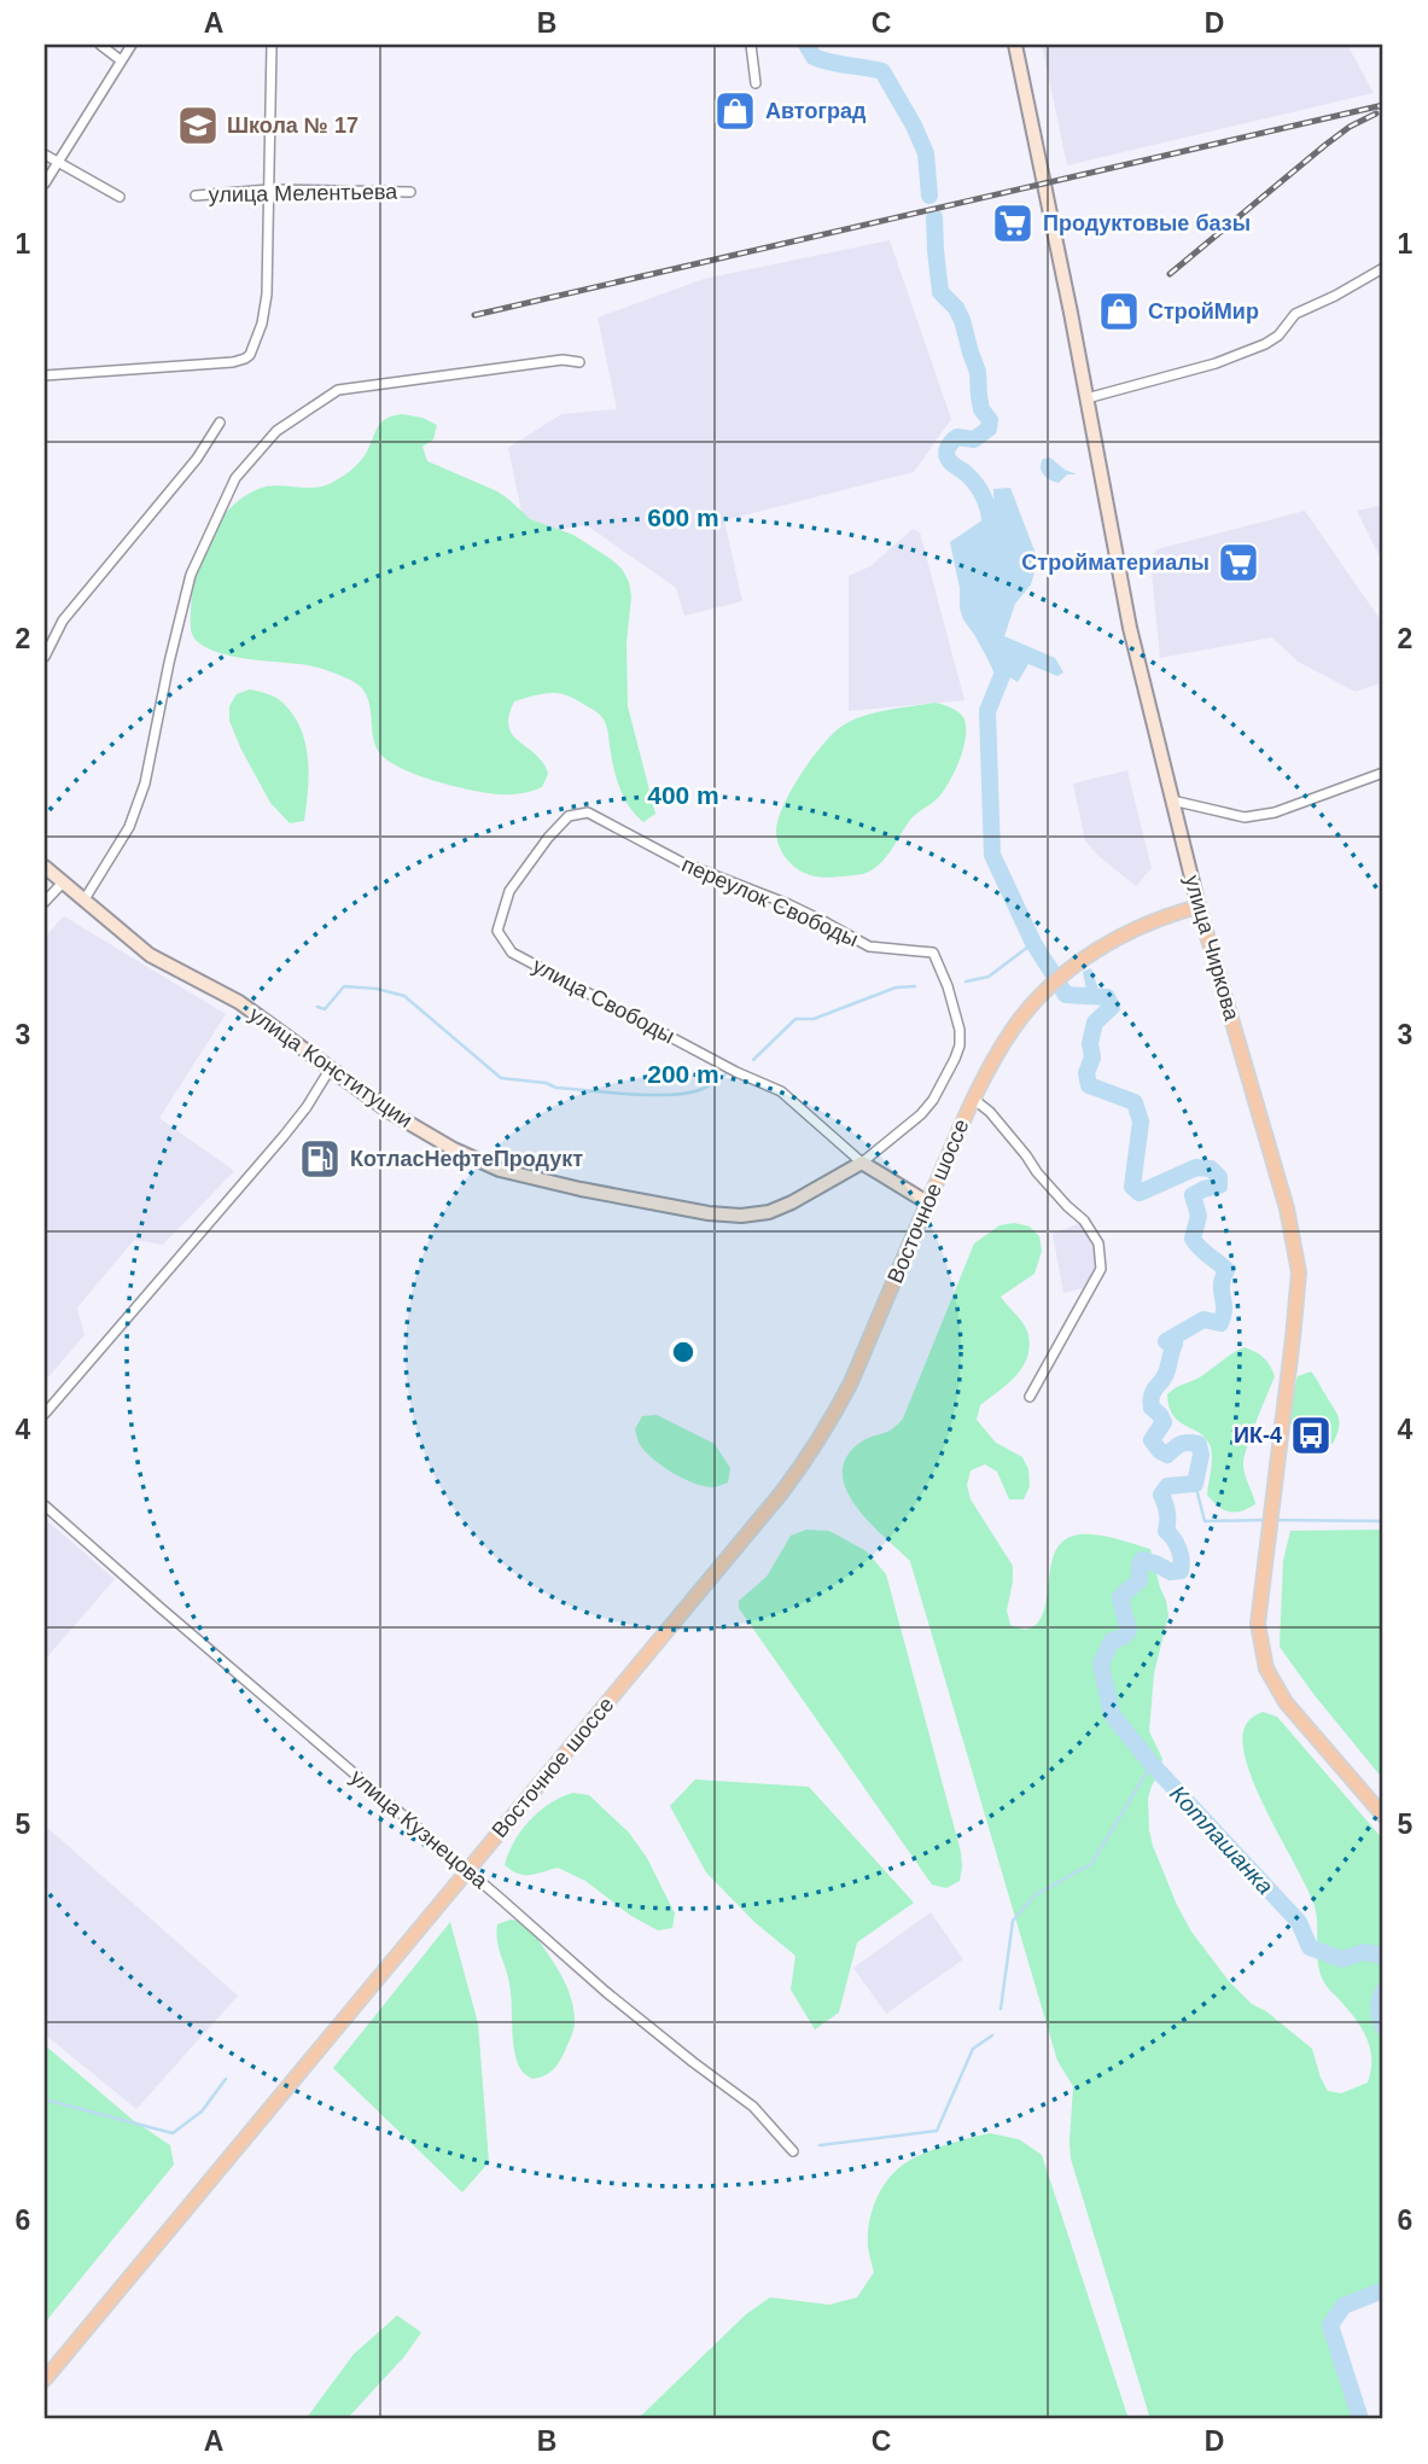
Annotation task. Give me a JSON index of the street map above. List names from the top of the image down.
{
  "streets": {
    "main road": ["улица Чиркова", "улица Конституции", "Восточное шоссе"],
    "street": [
      "улица Мелентьева",
      "переулок Свободы",
      "улица Свободы",
      "улица Кузнецова"
    ]
  },
  "crossings": [
    ["переулок Свободы", "улица Свободы"],
    ["переулок Свободы", "улица Конституции"],
    ["улица Чиркова", "Восточное шоссе"],
    ["улица Свободы", "улица Конституции"],
    ["Восточное шоссе", "улица Кузнецова"]
  ],
  "water": ["Котлашанка"],
  "places": {
    "shop": ["Автоград", "СтройМир"],
    "school or university": ["Школа № 17"],
    "supermarket": ["Продуктовые базы", "Стройматериалы"],
    "fuel station": ["КотласНефтеПродукт"],
    "bus stop": ["ИК-4"]
  },
  "grid": {
    "columns": [
      "A",
      "B",
      "C",
      "D"
    ],
    "rows": [
      "1",
      "2",
      "3",
      "4",
      "5",
      "6"
    ]
  },
  "rings": ["600 m", "400 m", "200 m"]
}
